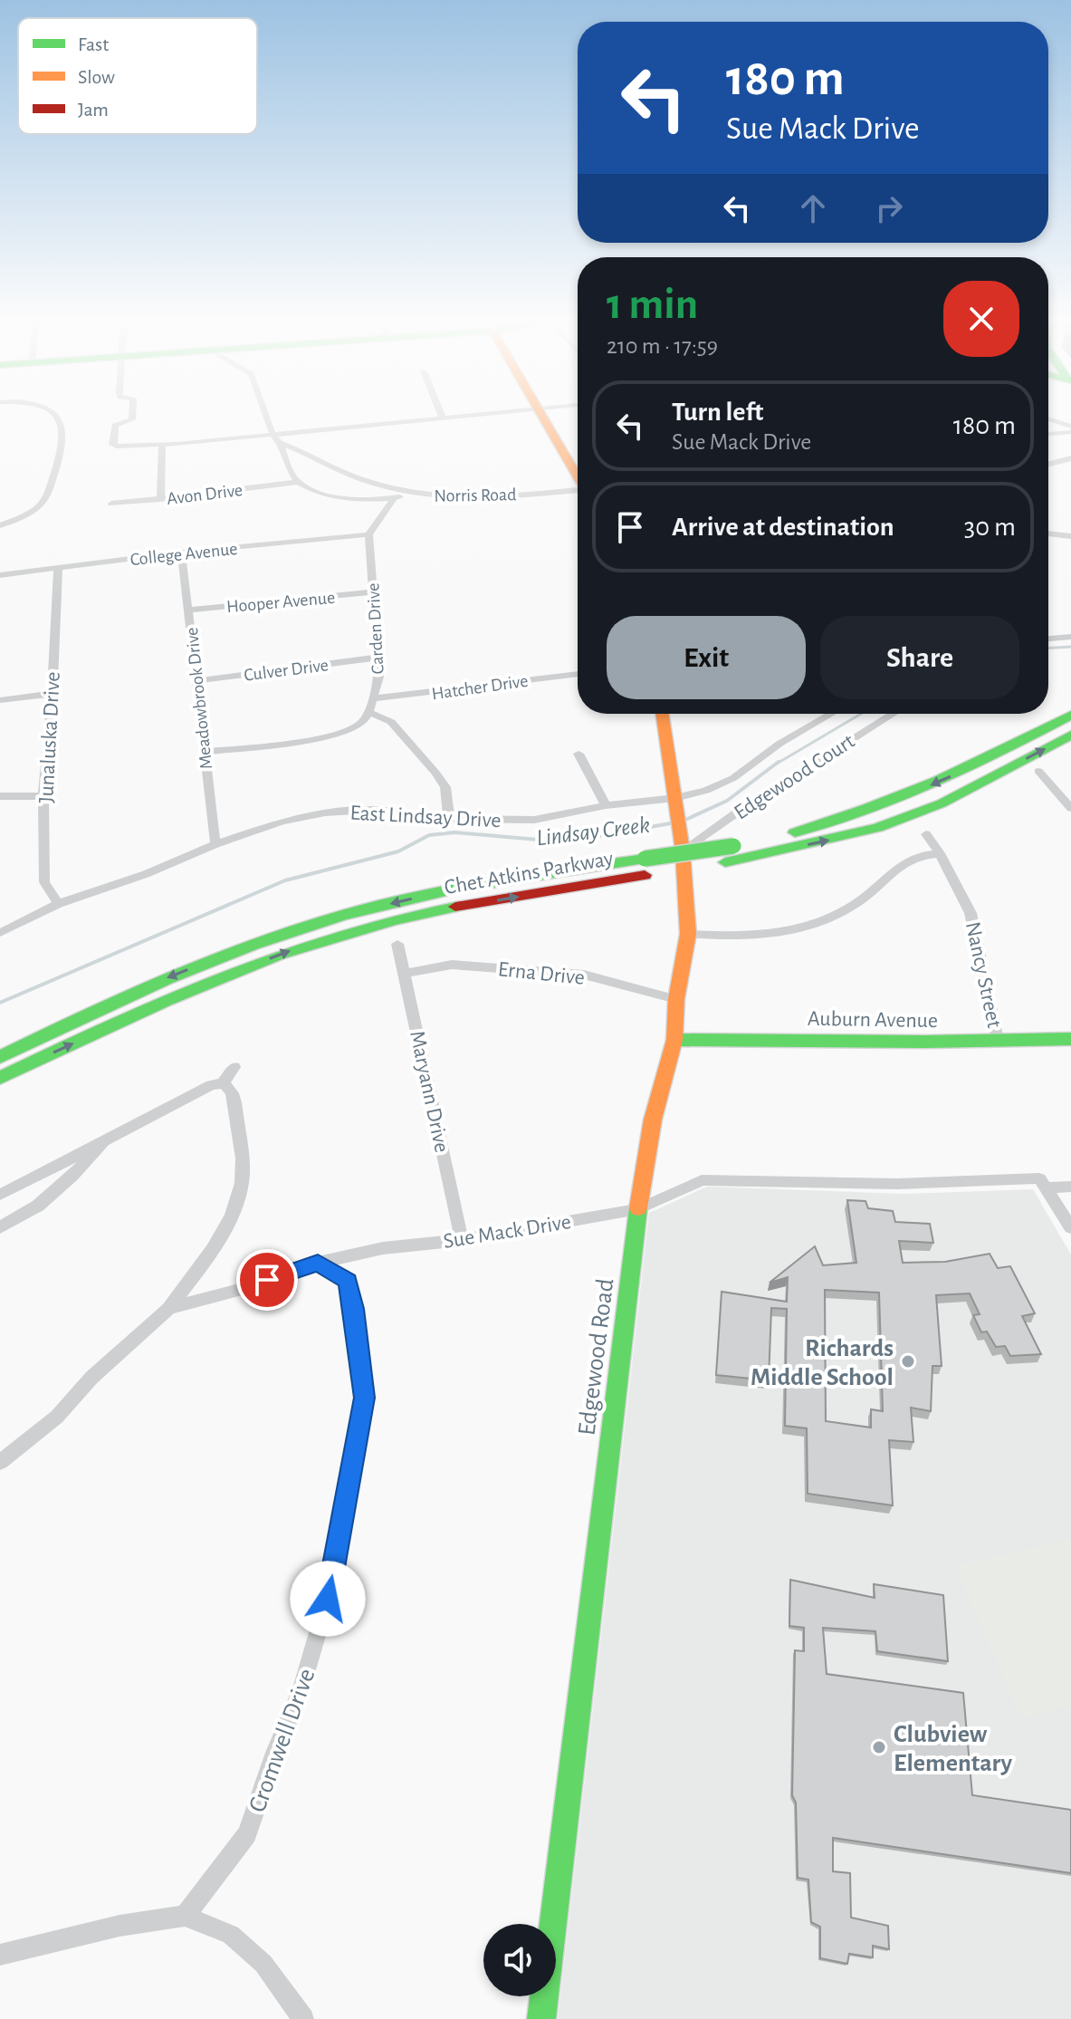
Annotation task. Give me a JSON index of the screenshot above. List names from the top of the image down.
{
  "streets": {
    "main road": ["Chet Atkins Parkway", "Auburn Avenue", "Edgewood Road"],
    "street": [
      "Avon Drive",
      "Norris Road",
      "College Avenue",
      "Hooper Avenue",
      "Carden Drive",
      "Culver Drive",
      "Hatcher Drive",
      "Meadowbrook Drive",
      "Junaluska Drive",
      "Edgewood Court",
      "East Lindsay Drive",
      "Erna Drive",
      "Nancy Street",
      "Maryann Drive",
      "Sue Mack Drive",
      "Cromwell Drive"
    ]
  },
  "crossings": [
    ["College Avenue", "Carden Drive"],
    ["College Avenue", "Meadowbrook Drive"],
    ["College Avenue", "Junaluska Drive"],
    ["Hooper Avenue", "Carden Drive"],
    ["Hooper Avenue", "Meadowbrook Drive"],
    ["Carden Drive", "Culver Drive"],
    ["Carden Drive", "Hatcher Drive"],
    ["Culver Drive", "Meadowbrook Drive"],
    ["Meadowbrook Drive", "East Lindsay Drive"],
    ["Junaluska Drive", "East Lindsay Drive"],
    ["Edgewood Court", "Edgewood Road"],
    ["East Lindsay Drive", "Edgewood Road"],
    ["Erna Drive", "Maryann Drive"],
    ["Erna Drive", "Edgewood Road"],
    ["Nancy Street", "Auburn Avenue"],
    ["Auburn Avenue", "Edgewood Road"],
    ["Maryann Drive", "Sue Mack Drive"],
    ["Sue Mack Drive", "Edgewood Road"],
    ["Sue Mack Drive", "Cromwell Drive"]
  ],
  "water": ["Lindsay Creek"],
  "places": ["Richards Middle School", "Clubview Elementary"],
  "legend": ["Fast", "Slow", "Jam"],
  "page": {
    "turn": ["180 m", "Sue Mack Drive"],
    "heading": ["1 min", "210 m · 17:59"],
    "list": [
      {
        "name": "Turn left",
        "note": "Sue Mack Drive",
        "value": "180 m"
      },
      {
        "name": "Arrive at destination",
        "value": "30 m"
      }
    ],
    "buttons": ["Exit", "Share"]
  }
}
